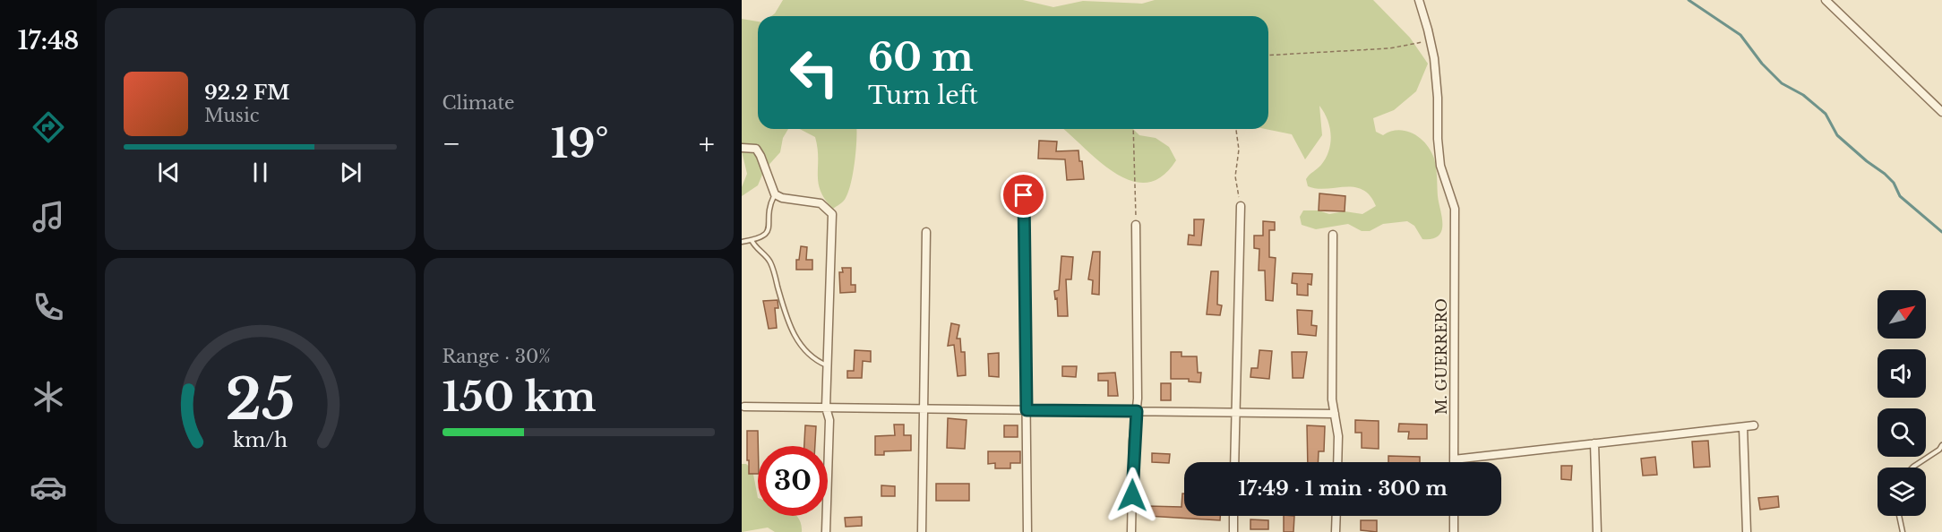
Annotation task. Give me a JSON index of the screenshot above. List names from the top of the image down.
{
  "streets": {
    "street": ["M. GUERRERO"]
  },
  "north": "top right",
  "page": {
    "tabs": "17:48",
    "tile": [
      "Climate",
      ["Range · 30%", "150 km"]
    ],
    "turn": ["60 m", "Turn left"],
    "song": ["92.2 FM", "Music"],
    "heat": ["−", "19°", "+"],
    "limit": "30",
    "trip": "17:49 · 1 min · 300 m",
    "gauge": ["25", "km/h"]
  }
}
